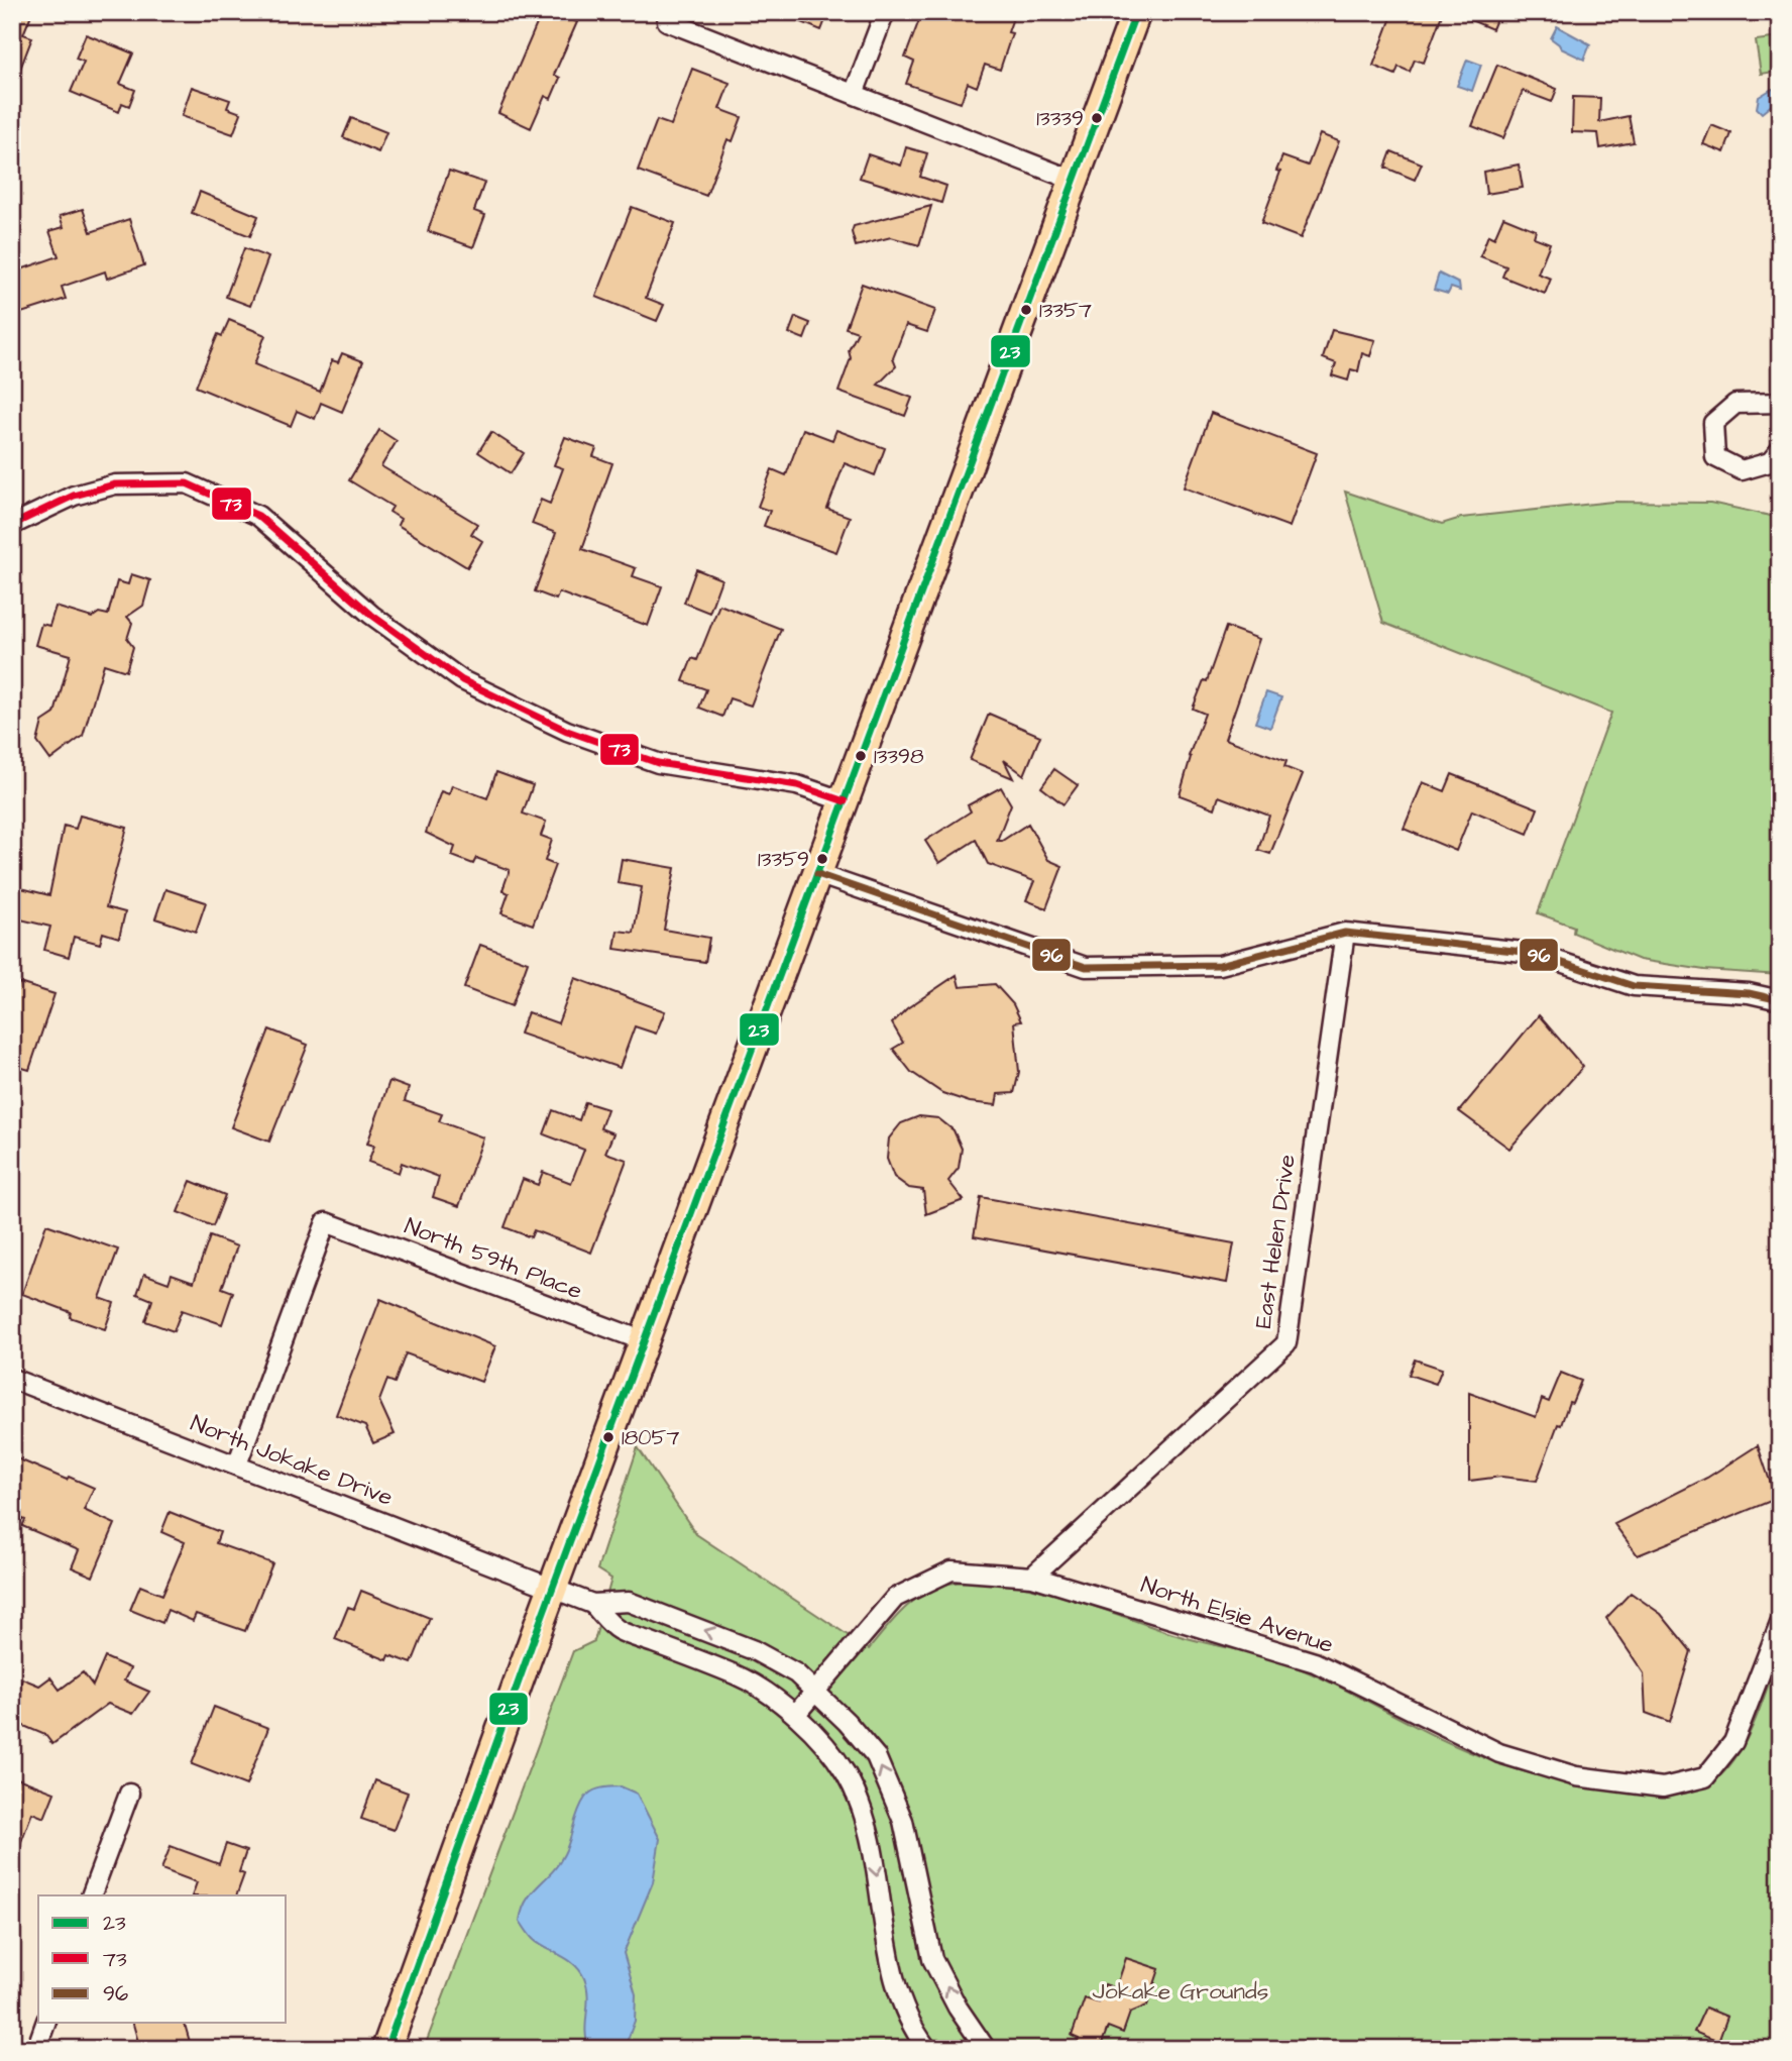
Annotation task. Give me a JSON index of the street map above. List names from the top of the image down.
{
  "streets": {
    "street": [
      "East Helen Drive",
      "North 59th Place",
      "North Jokake Drive",
      "North Elsie Avenue"
    ]
  },
  "crossings": [
    ["East Helen Drive", "North Elsie Avenue"],
    ["North 59th Place", "North Jokake Drive"]
  ],
  "parks": ["Jokake Grounds"],
  "places": [
    "13339",
    "13357",
    "13398",
    "13359",
    "18057"
  ],
  "lines": ["transit line 23", "transit line 73", "transit line 96"],
  "legend": ["23", "73", "96"]
}
